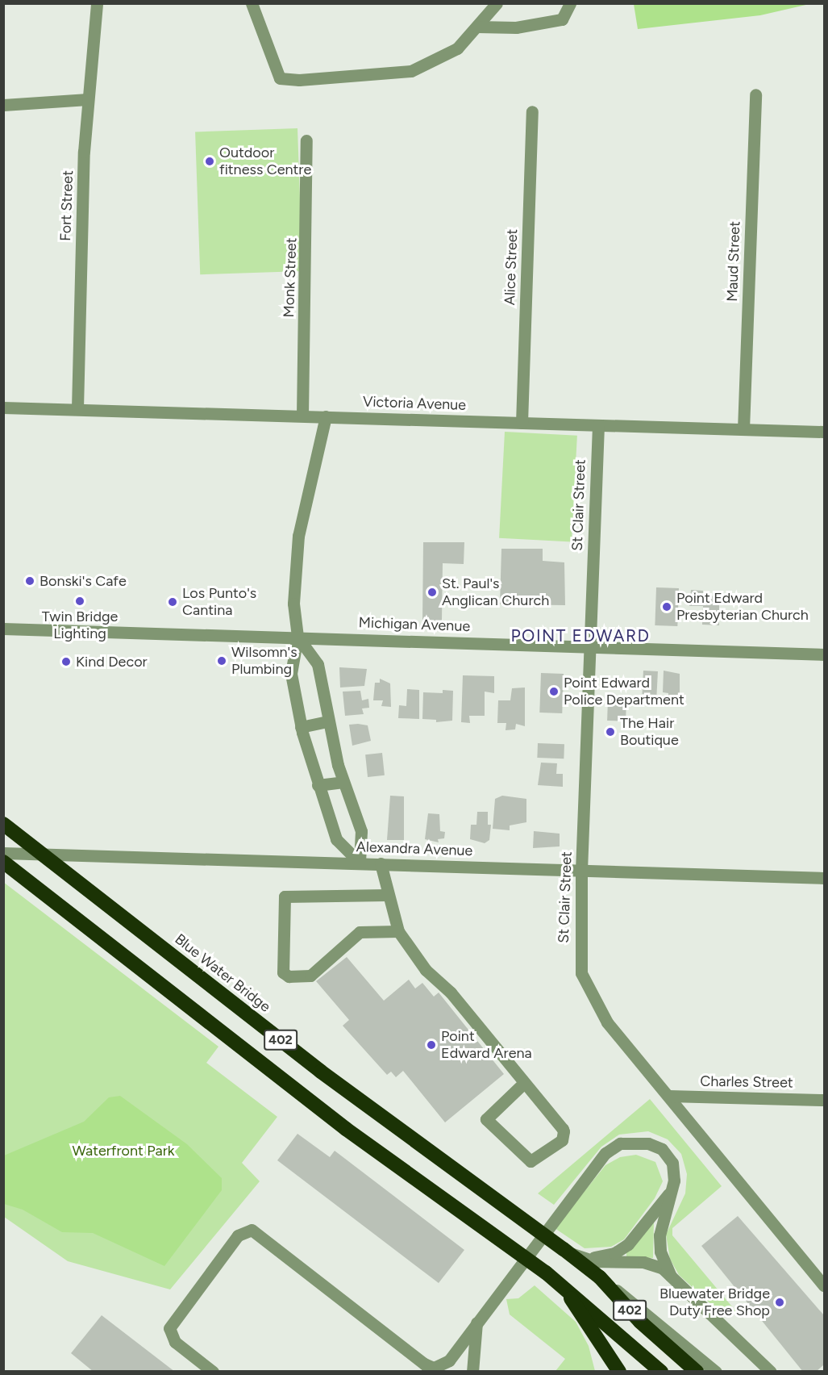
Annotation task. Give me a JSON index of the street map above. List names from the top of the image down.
{
  "streets": {
    "highway": ["Blue Water Bridge", "402"],
    "street": [
      "Fort Street",
      "Maud Street",
      "Alice Street",
      "Monk Street",
      "Victoria Avenue",
      "St Clair Street",
      "Michigan Avenue",
      "Alexandra Avenue",
      "Charles Street"
    ]
  },
  "crossings": [
    ["Fort Street", "Victoria Avenue"],
    ["Maud Street", "Victoria Avenue"],
    ["Alice Street", "Victoria Avenue"],
    ["Monk Street", "Victoria Avenue"],
    ["Victoria Avenue", "St Clair Street"],
    ["St Clair Street", "Michigan Avenue"],
    ["St Clair Street", "Alexandra Avenue"],
    ["St Clair Street", "Charles Street"],
    ["Blue Water Bridge", "402"]
  ],
  "districts": ["POINT EDWARD"],
  "parks": ["Waterfront Park"],
  "places": [
    "Outdoor fitness Centre",
    "Bonski's Cafe",
    "St. Paul's Anglican Church",
    "Twin Bridge Lighting",
    "Los Punto's Cantina",
    "Point Edward Presbyterian Church",
    "Wilsomn's Plumbing",
    "Kind Decor",
    "Point Edward Police Department",
    "The Hair Boutique",
    "Point Edward Arena",
    "Bluewater Bridge Duty Free Shop"
  ]
}
